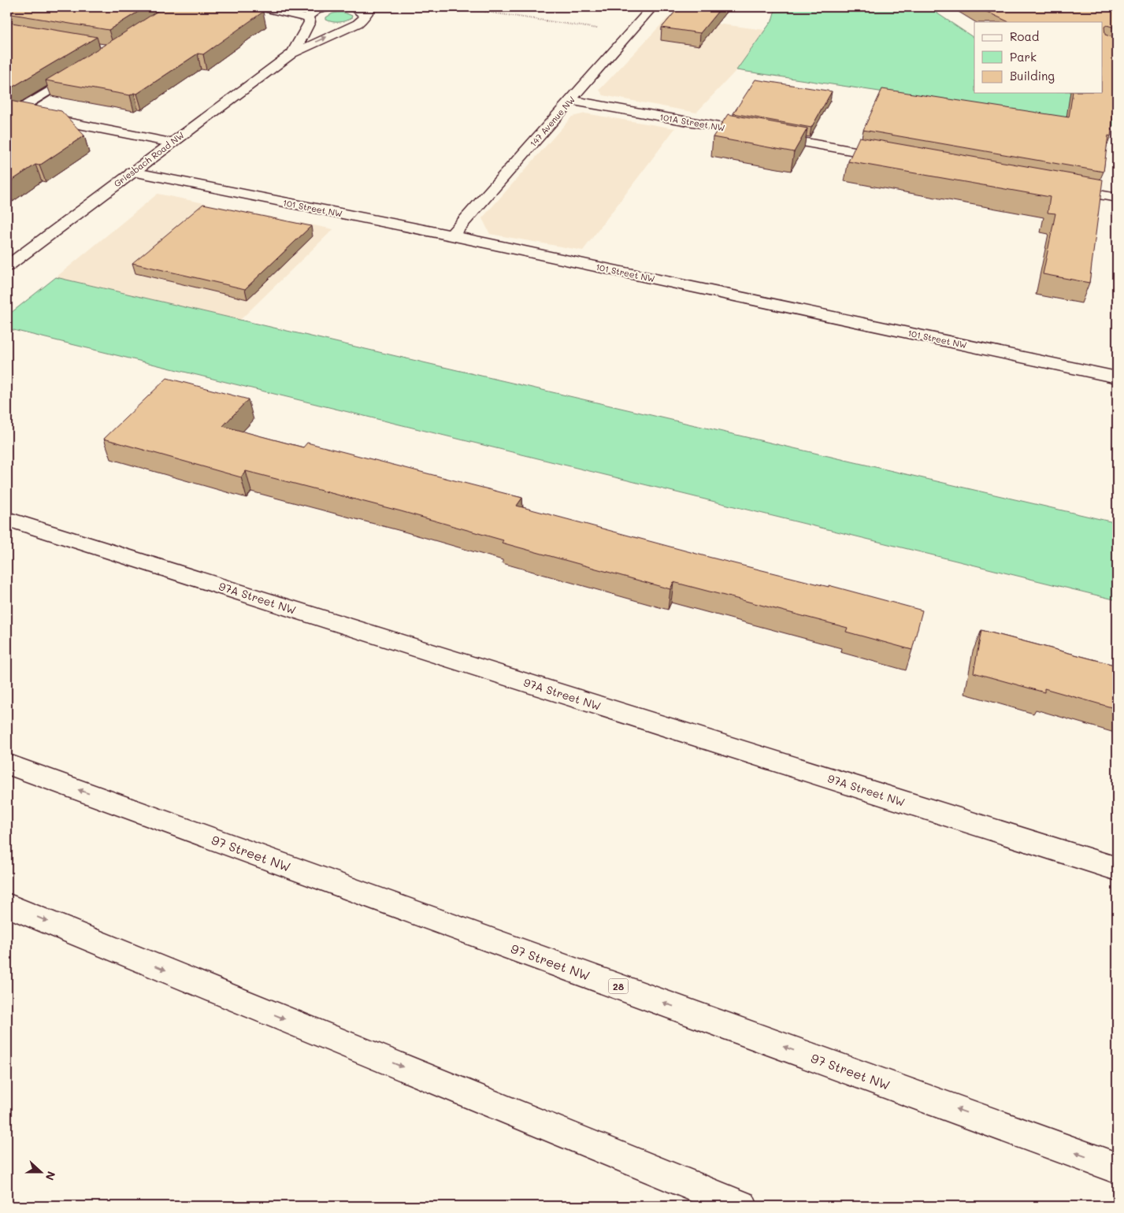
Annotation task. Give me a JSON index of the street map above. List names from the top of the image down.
{
  "streets": {
    "street": [
      "147 Avenue NW",
      "101A Street NW",
      "Griesbach Road NW",
      "101 Street NW",
      "97A Street NW",
      "97 Street NW",
      "28"
    ]
  },
  "crossings": [
    ["147 Avenue NW", "101A Street NW"],
    ["147 Avenue NW", "101 Street NW"],
    ["Griesbach Road NW", "101 Street NW"]
  ],
  "legend": ["Road", "Park", "Building"],
  "north": "right"
}
